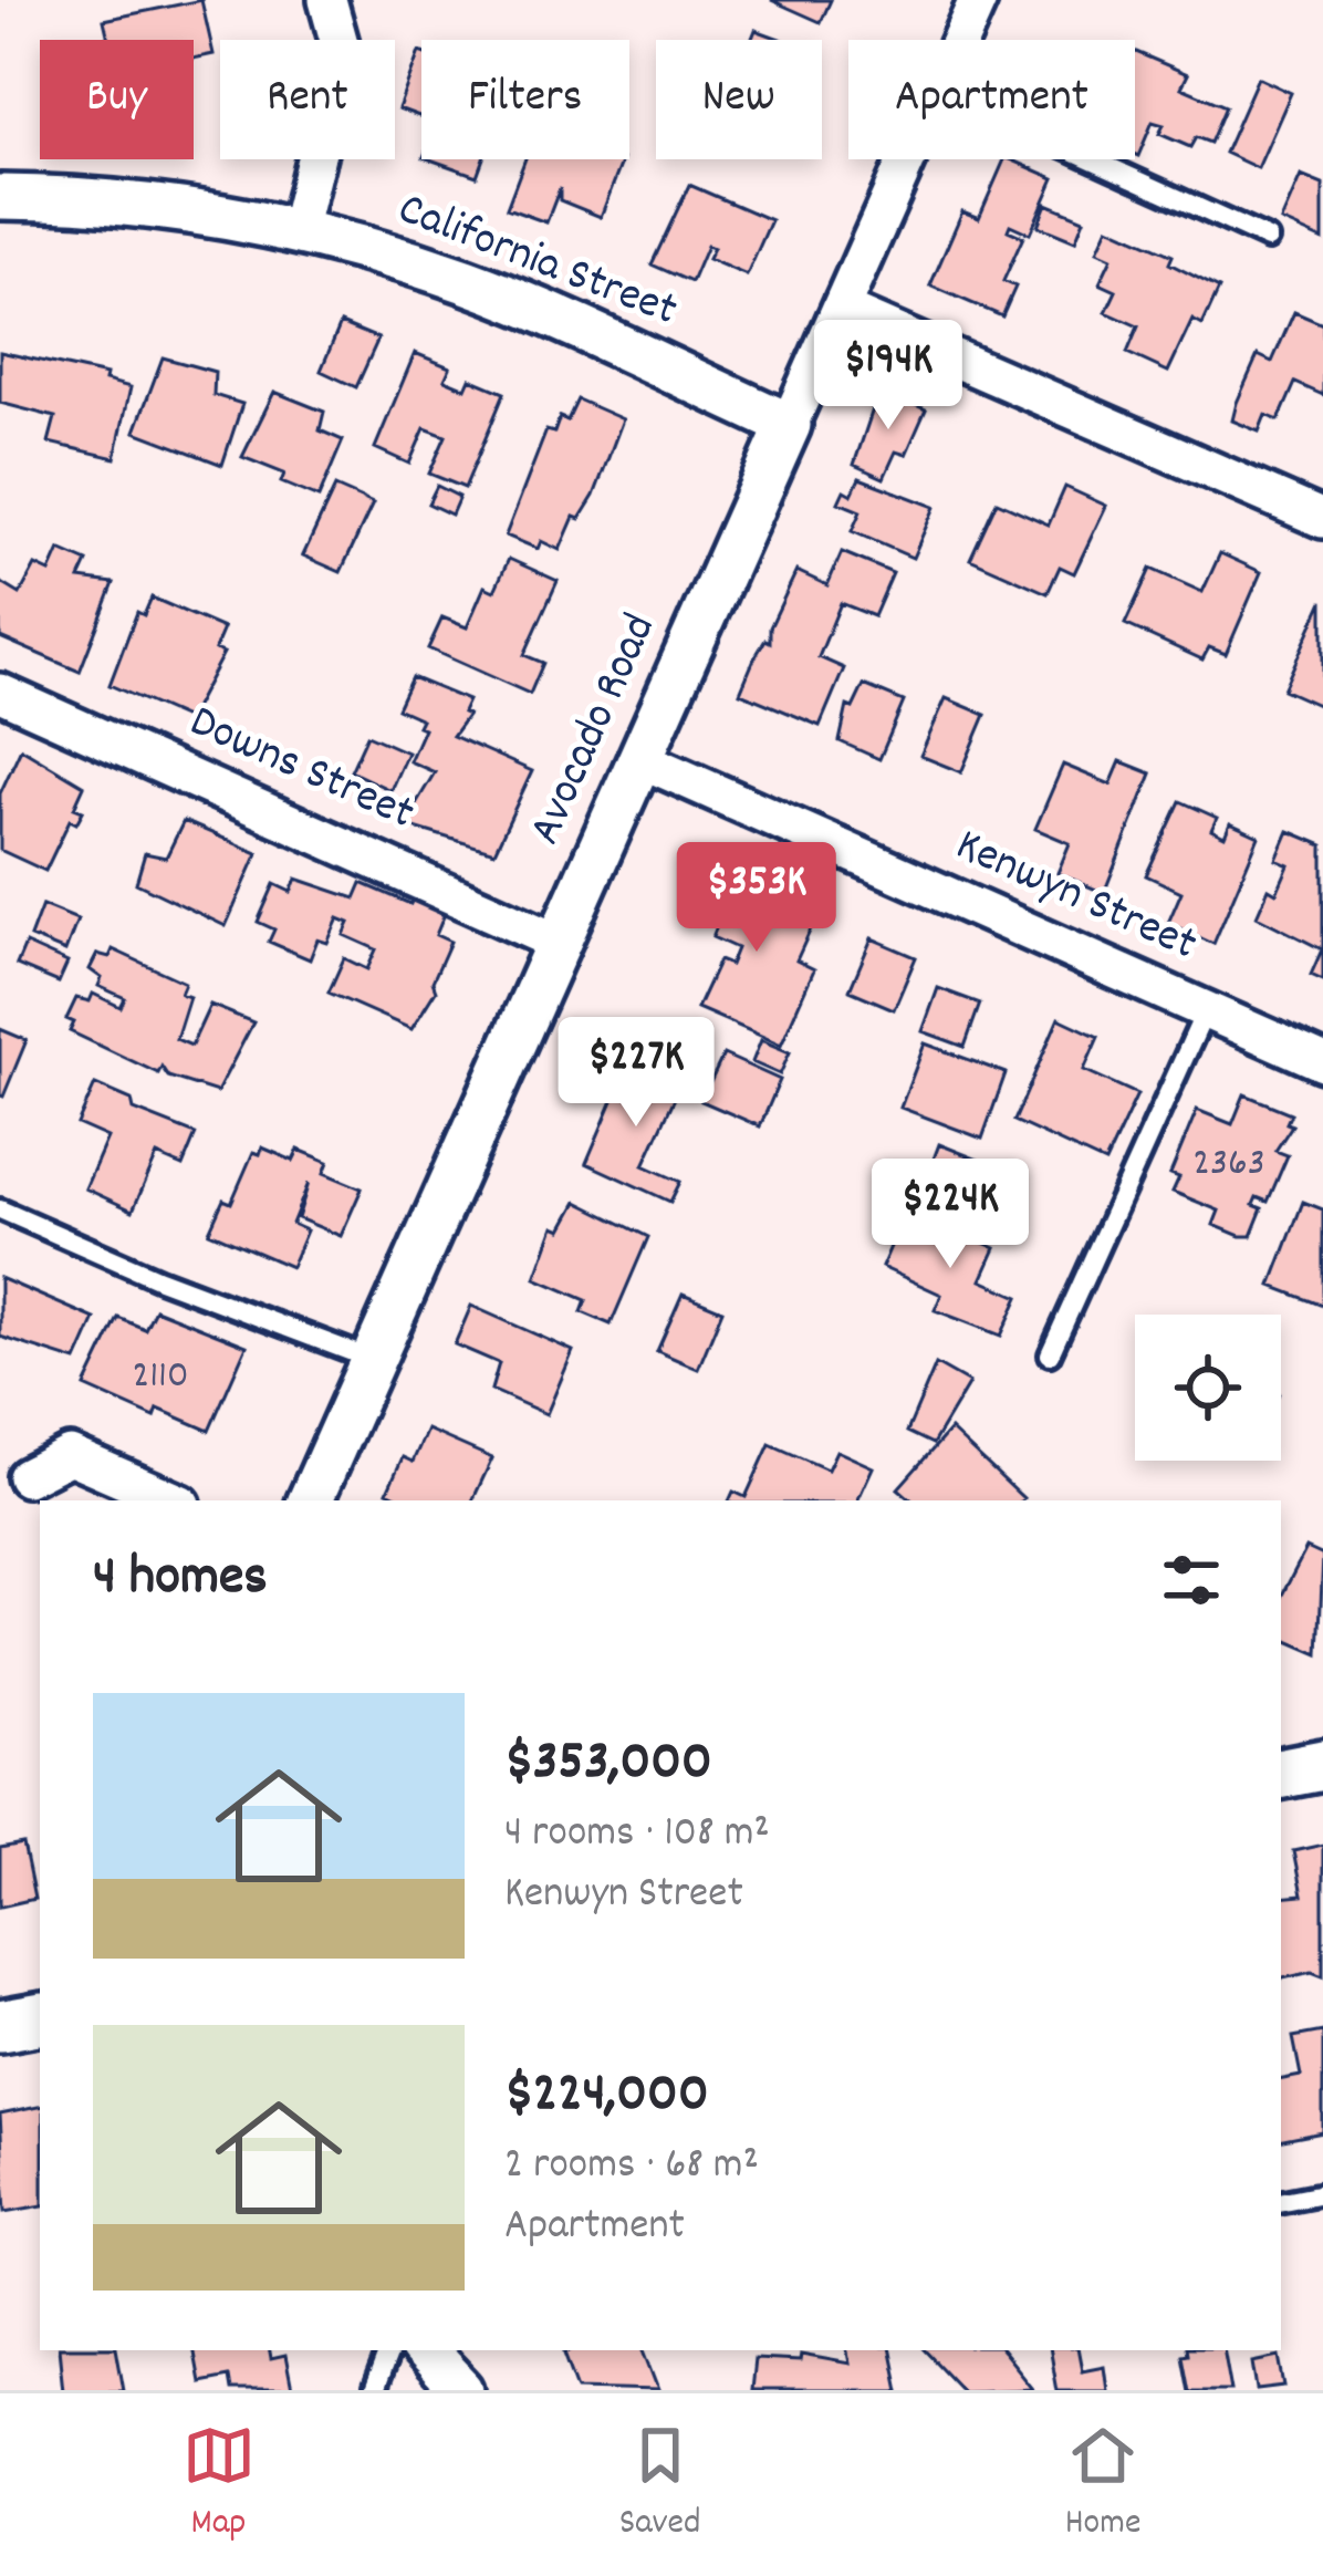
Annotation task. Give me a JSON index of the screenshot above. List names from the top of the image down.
{
  "streets": {
    "street": [
      "California Street",
      "Avocado Road",
      "Downs Street",
      "Kenwyn Street"
    ]
  },
  "crossings": [
    ["California Street", "Avocado Road"],
    ["Avocado Road", "Downs Street"],
    ["Avocado Road", "Kenwyn Street"]
  ],
  "house_numbers": ["2363", "2110"],
  "page": {
    "chip": [
      "Buy",
      "Rent",
      "Filters",
      "New",
      "Apartment"
    ],
    "price": [
      "$194K",
      "$353K",
      "$227K",
      "$224K"
    ],
    "heading": "4 homes",
    "list": [
      {
        "name": "$353,000",
        "note": "4 rooms · 108 m² · Kenwyn Street"
      },
      {
        "name": "$224,000",
        "note": "2 rooms · 68 m² · Apartment"
      }
    ],
    "tabs": ["Map", "Saved", "Home"]
  }
}
